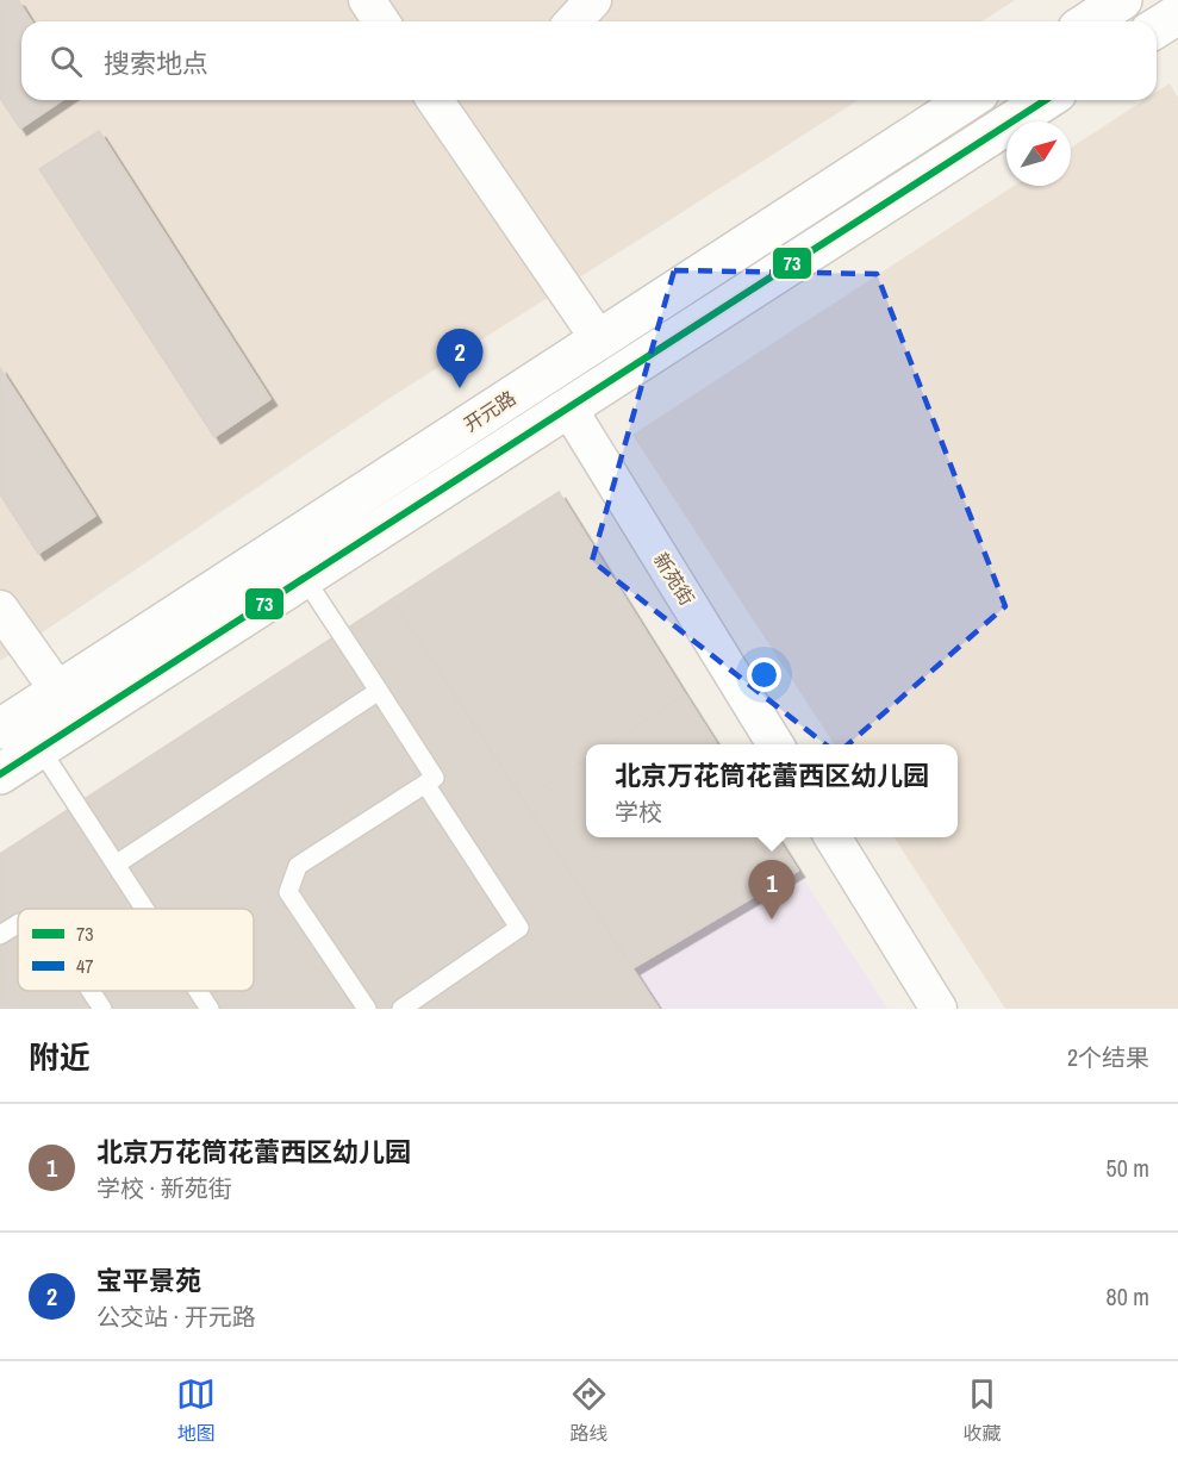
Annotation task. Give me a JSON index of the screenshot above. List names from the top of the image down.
{
  "streets": {
    "main road": ["开元路"],
    "street": ["新苑街"]
  },
  "crossings": [
    ["开元路", "新苑街"]
  ],
  "lines": ["transit line 73"],
  "legend": ["73", "47"],
  "north": "top right",
  "page": {
    "search": "搜索地点",
    "pins": ["2", "1"],
    "popup": ["北京万花筒花蕾西区幼儿园", "学校"],
    "heading": ["附近", "2个结果"],
    "list": [
      {
        "mark": "1",
        "name": "北京万花筒花蕾西区幼儿园",
        "note": "学校 · 新苑街",
        "value": "50 m"
      },
      {
        "mark": "2",
        "name": "宝平景苑",
        "note": "公交站 · 开元路",
        "value": "80 m"
      }
    ],
    "nav": ["地图", "路线", "收藏"]
  }
}
